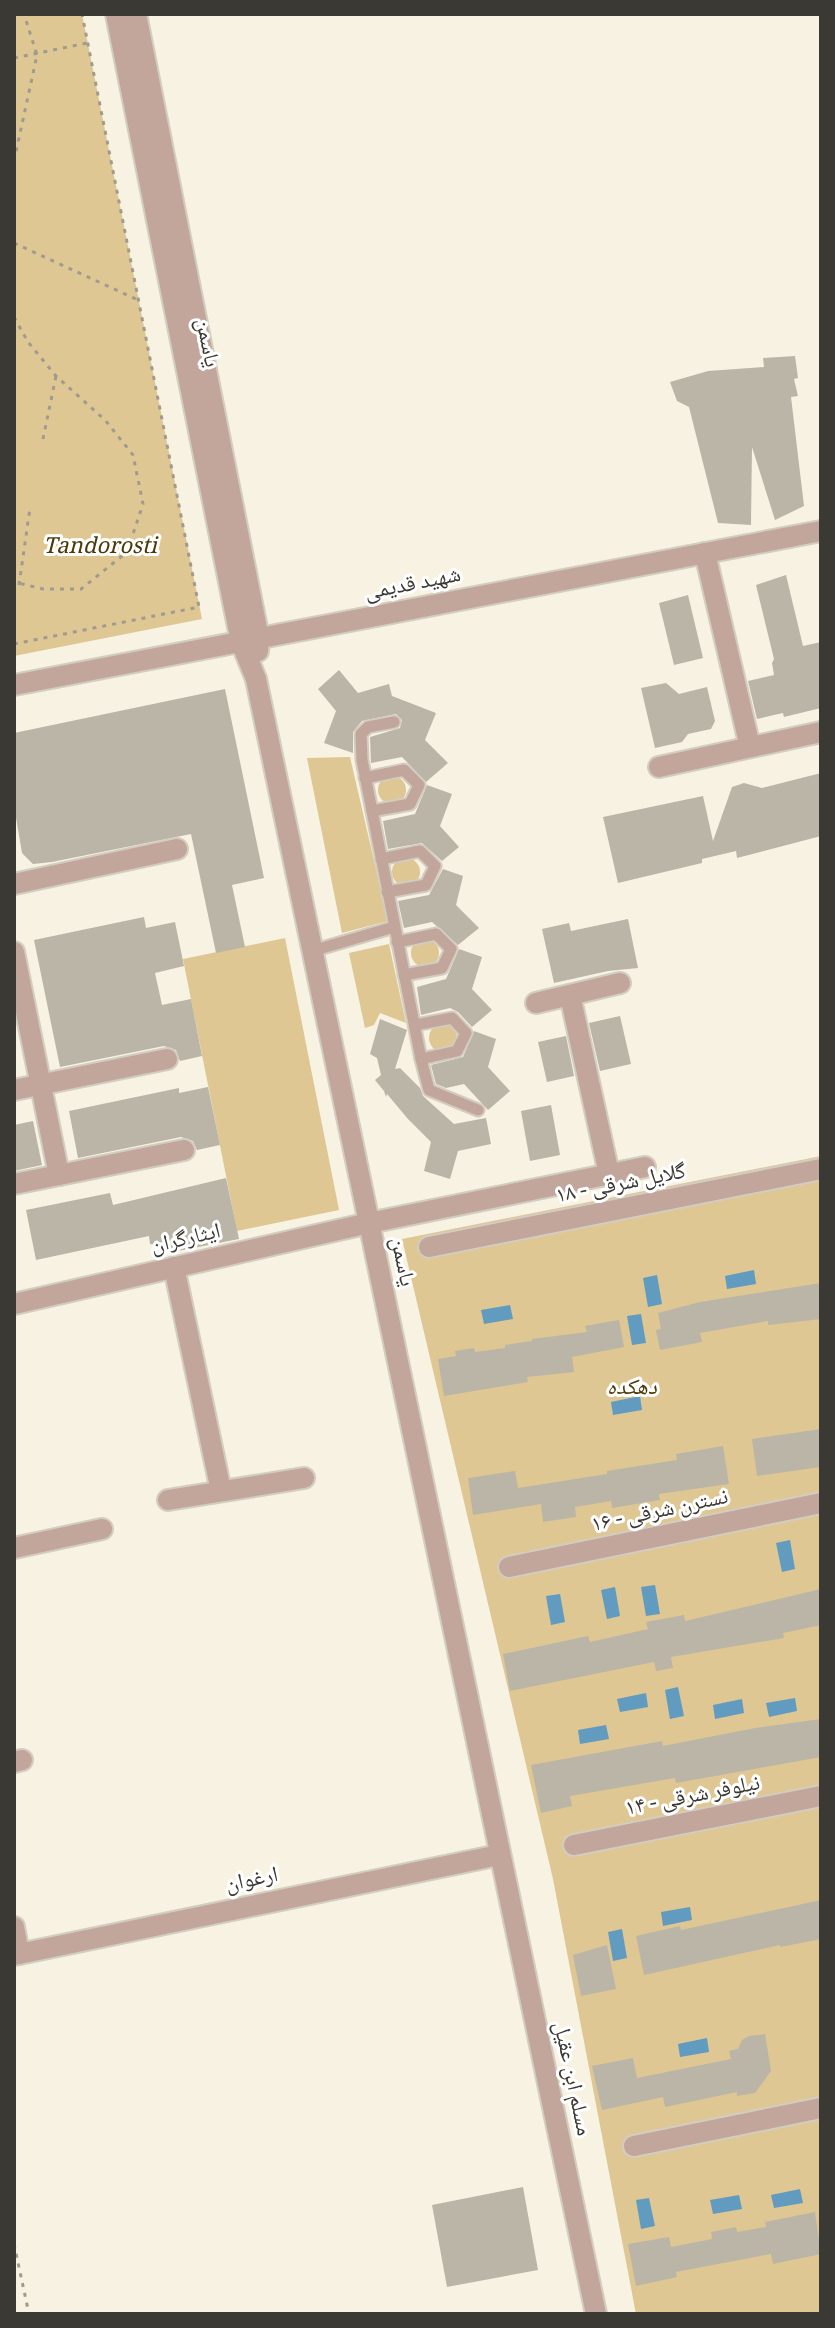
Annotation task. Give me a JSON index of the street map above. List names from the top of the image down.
{
  "streets": {
    "street": [
      "یاسمن",
      "شهید قدیمی",
      "گلایل شرقی - ۱۸",
      "ایثارگران",
      "نسترن شرقی - ۱۶",
      "نیلوفر شرقی - ۱۴",
      "ارغوان",
      "مسلم ابن عقیل"
    ]
  },
  "crossings": [
    ["یاسمن", "شهید قدیمی"],
    ["یاسمن", "ایثارگران"],
    ["یاسمن", "ارغوان"],
    ["یاسمن", "مسلم ابن عقیل"],
    ["ارغوان", "مسلم ابن عقیل"]
  ],
  "parks": ["Tandorosti", "دهکده"]
}
